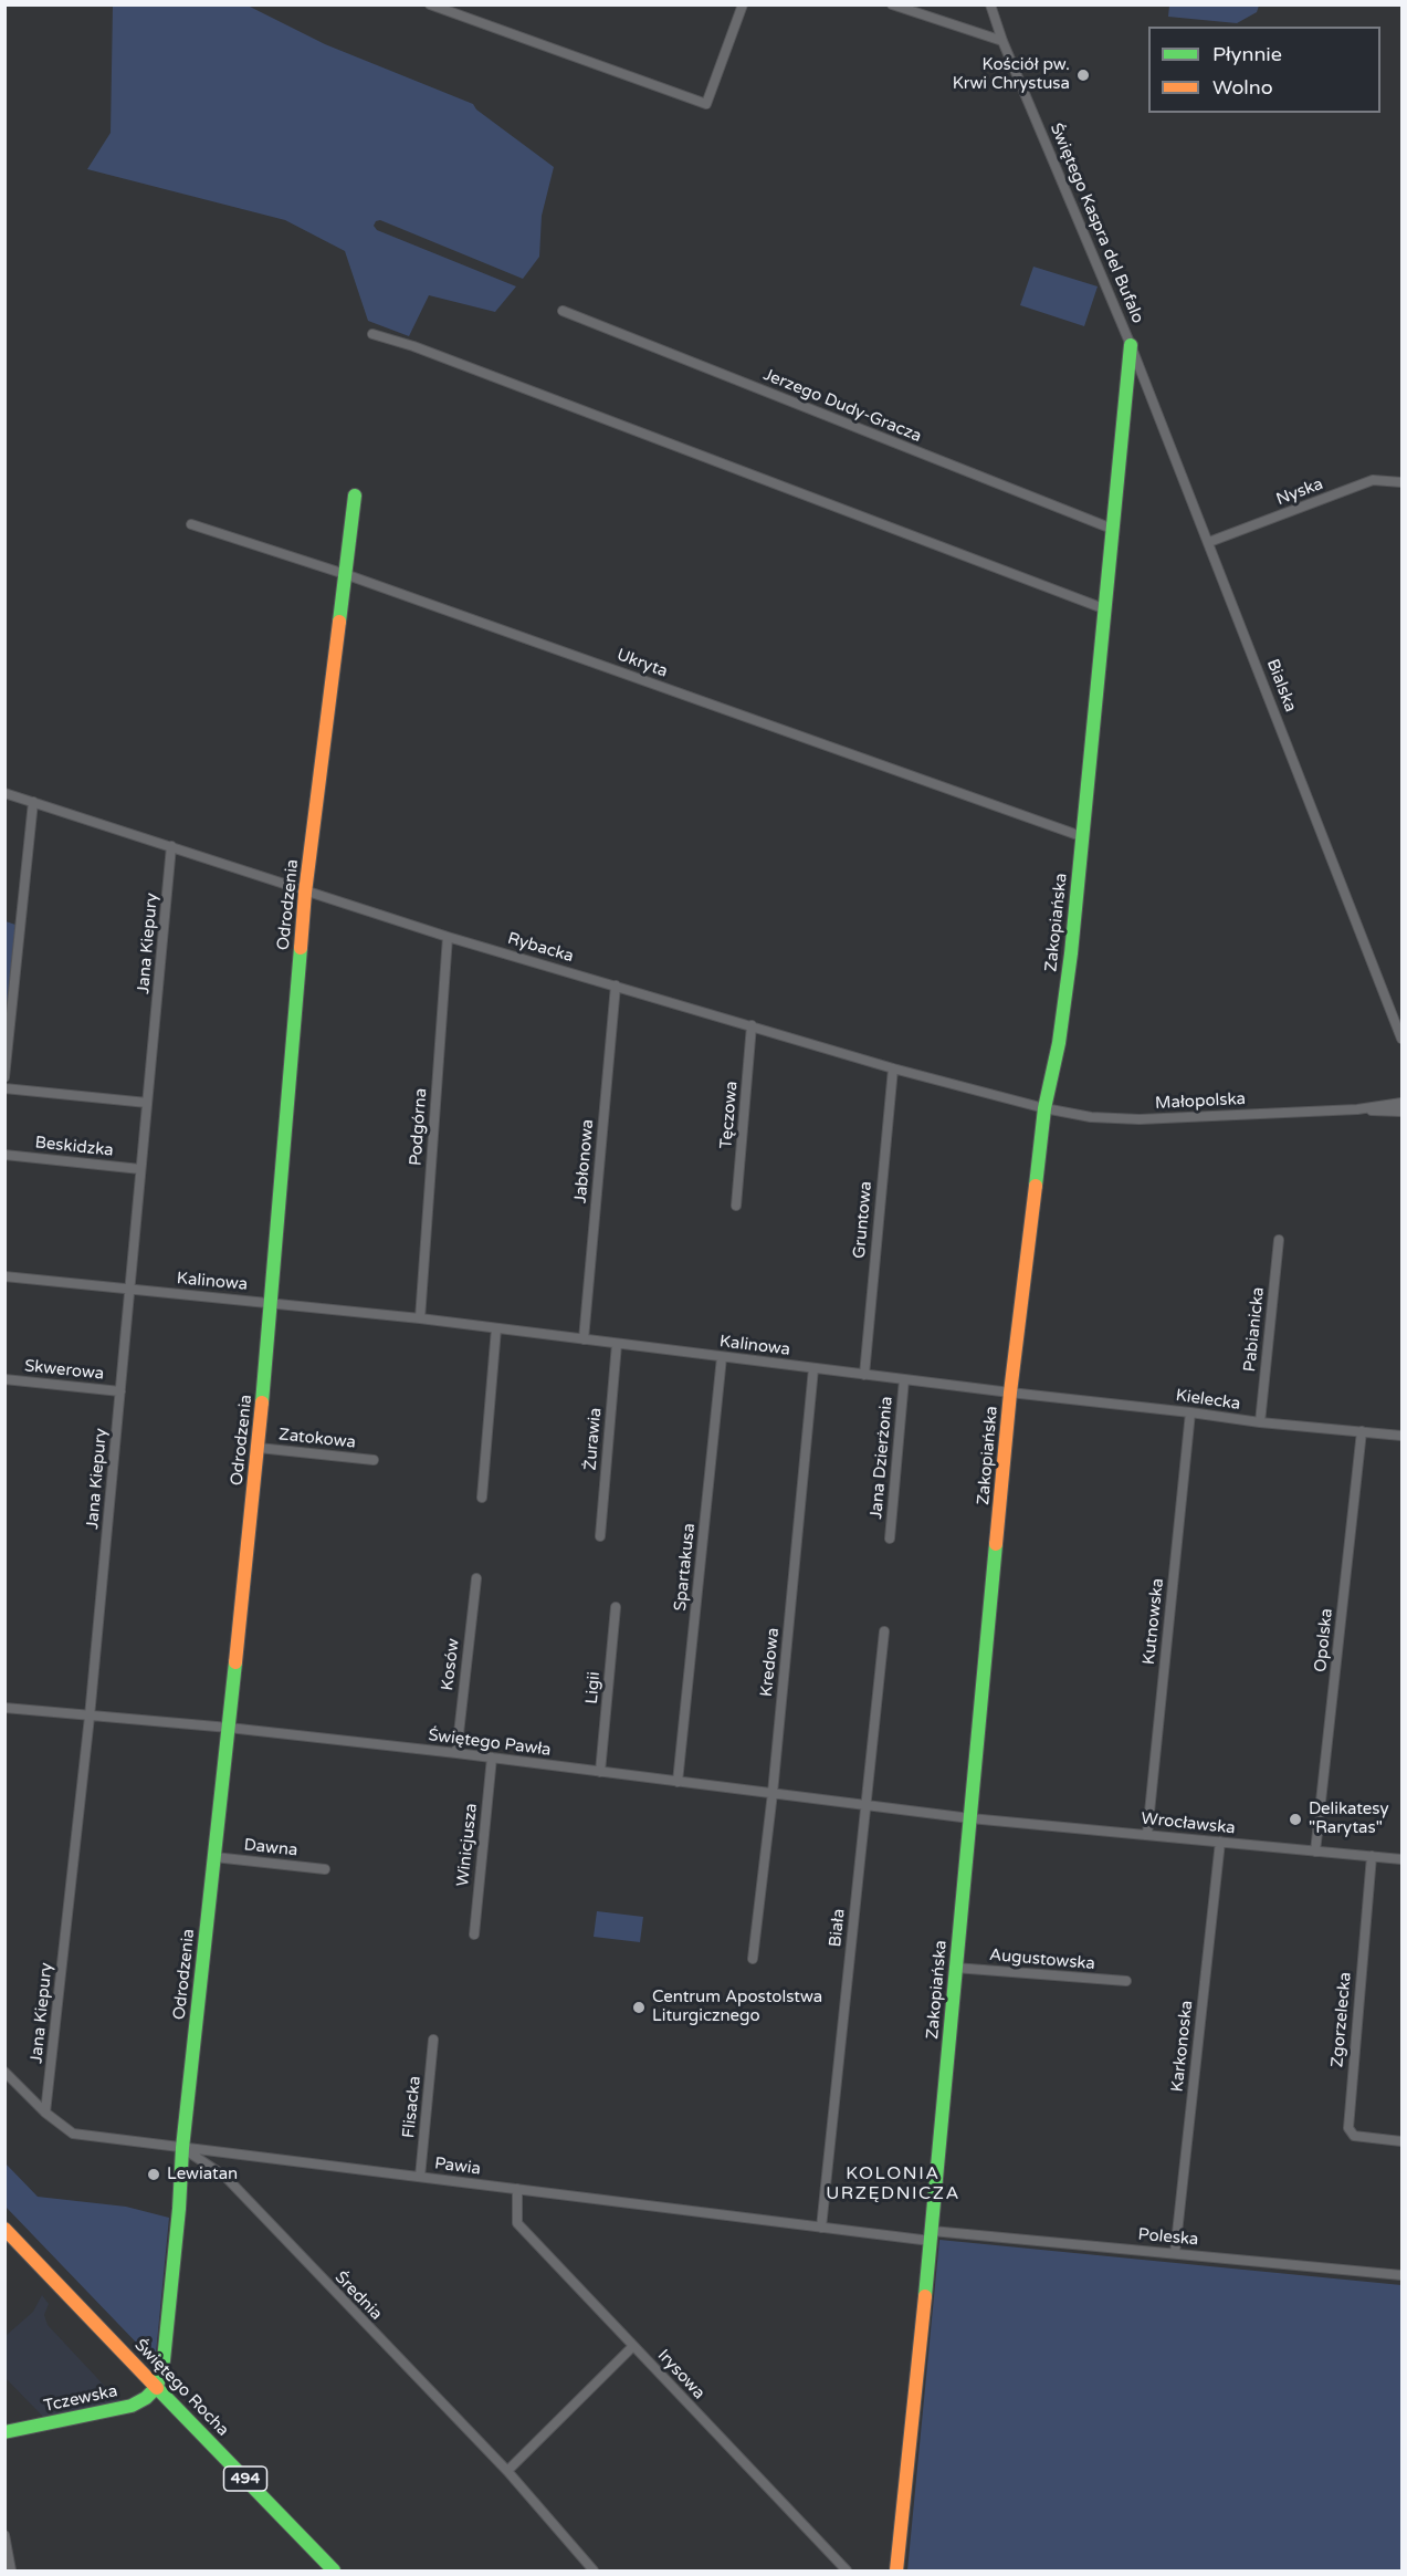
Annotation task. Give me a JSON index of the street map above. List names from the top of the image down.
{
  "streets": {
    "street": [
      "Świętego Kaspra del Bufalo",
      "Jerzego Dudy-Gracza",
      "Nyska",
      "Ukryta",
      "Bialska",
      "Odrodzenia",
      "Zakopiańska",
      "Jana Kiepury",
      "Rybacka",
      "Małopolska",
      "Tęczowa",
      "Podgórna",
      "Beskidzka",
      "Jabłonowa",
      "Gruntowa",
      "Kalinowa",
      "Pabianicka",
      "Skwerowa",
      "Kielecka",
      "Zatokowa",
      "Żurawia",
      "Jana Dzierżonia",
      "Spartakusa",
      "Kutnowska",
      "Opolska",
      "Kredowa",
      "Kosów",
      "Ligii",
      "Świętego Pawła",
      "Wrocławska",
      "Winicjusza",
      "Dawna",
      "Biała",
      "Augustowska",
      "Zgorzelecka",
      "Karkonoska",
      "Flisacka",
      "Pawia",
      "Poleska",
      "Średnia",
      "Irysowa",
      "Świętego Rocha",
      "Tczewska",
      "494"
    ]
  },
  "crossings": [
    ["Świętego Kaspra del Bufalo", "Bialska"],
    ["Świętego Kaspra del Bufalo", "Zakopiańska"],
    ["Jerzego Dudy-Gracza", "Zakopiańska"],
    ["Nyska", "Bialska"],
    ["Ukryta", "Odrodzenia"],
    ["Ukryta", "Zakopiańska"],
    ["Bialska", "Zakopiańska"],
    ["Odrodzenia", "Rybacka"],
    ["Odrodzenia", "Kalinowa"],
    ["Odrodzenia", "Zatokowa"],
    ["Odrodzenia", "Świętego Pawła"],
    ["Odrodzenia", "Dawna"],
    ["Odrodzenia", "Pawia"],
    ["Odrodzenia", "Średnia"],
    ["Odrodzenia", "Świętego Rocha"],
    ["Odrodzenia", "Tczewska"],
    ["Zakopiańska", "Rybacka"],
    ["Zakopiańska", "Małopolska"],
    ["Zakopiańska", "Kalinowa"],
    ["Zakopiańska", "Kielecka"],
    ["Zakopiańska", "Świętego Pawła"],
    ["Zakopiańska", "Wrocławska"],
    ["Zakopiańska", "Augustowska"],
    ["Zakopiańska", "Pawia"],
    ["Zakopiańska", "Poleska"],
    ["Jana Kiepury", "Rybacka"],
    ["Jana Kiepury", "Beskidzka"],
    ["Jana Kiepury", "Kalinowa"],
    ["Jana Kiepury", "Skwerowa"],
    ["Jana Kiepury", "Świętego Pawła"],
    ["Jana Kiepury", "Pawia"],
    ["Rybacka", "Małopolska"],
    ["Rybacka", "Tęczowa"],
    ["Rybacka", "Podgórna"],
    ["Rybacka", "Jabłonowa"],
    ["Rybacka", "Gruntowa"],
    ["Podgórna", "Kalinowa"],
    ["Jabłonowa", "Kalinowa"],
    ["Gruntowa", "Kalinowa"],
    ["Kalinowa", "Kielecka"],
    ["Kalinowa", "Żurawia"],
    ["Kalinowa", "Jana Dzierżonia"],
    ["Kalinowa", "Spartakusa"],
    ["Kalinowa", "Kredowa"],
    ["Pabianicka", "Kielecka"],
    ["Kielecka", "Kutnowska"],
    ["Kielecka", "Opolska"],
    ["Spartakusa", "Świętego Pawła"],
    ["Kutnowska", "Wrocławska"],
    ["Opolska", "Wrocławska"],
    ["Kredowa", "Świętego Pawła"],
    ["Kosów", "Świętego Pawła"],
    ["Ligii", "Świętego Pawła"],
    ["Świętego Pawła", "Wrocławska"],
    ["Świętego Pawła", "Winicjusza"],
    ["Świętego Pawła", "Biała"],
    ["Wrocławska", "Zgorzelecka"],
    ["Wrocławska", "Karkonoska"],
    ["Biała", "Pawia"],
    ["Karkonoska", "Poleska"],
    ["Flisacka", "Pawia"],
    ["Pawia", "Poleska"],
    ["Pawia", "Średnia"],
    ["Pawia", "Irysowa"],
    ["Świętego Rocha", "Tczewska"]
  ],
  "districts": ["KOLONIA URZĘDNICZA"],
  "places": [
    "Kościół pw. Krwi Chrystusa",
    "Delikatesy \"Rarytas\"",
    "Centrum Apostolstwa Liturgicznego",
    "Lewiatan"
  ],
  "legend": ["Płynnie", "Wolno"]
}
